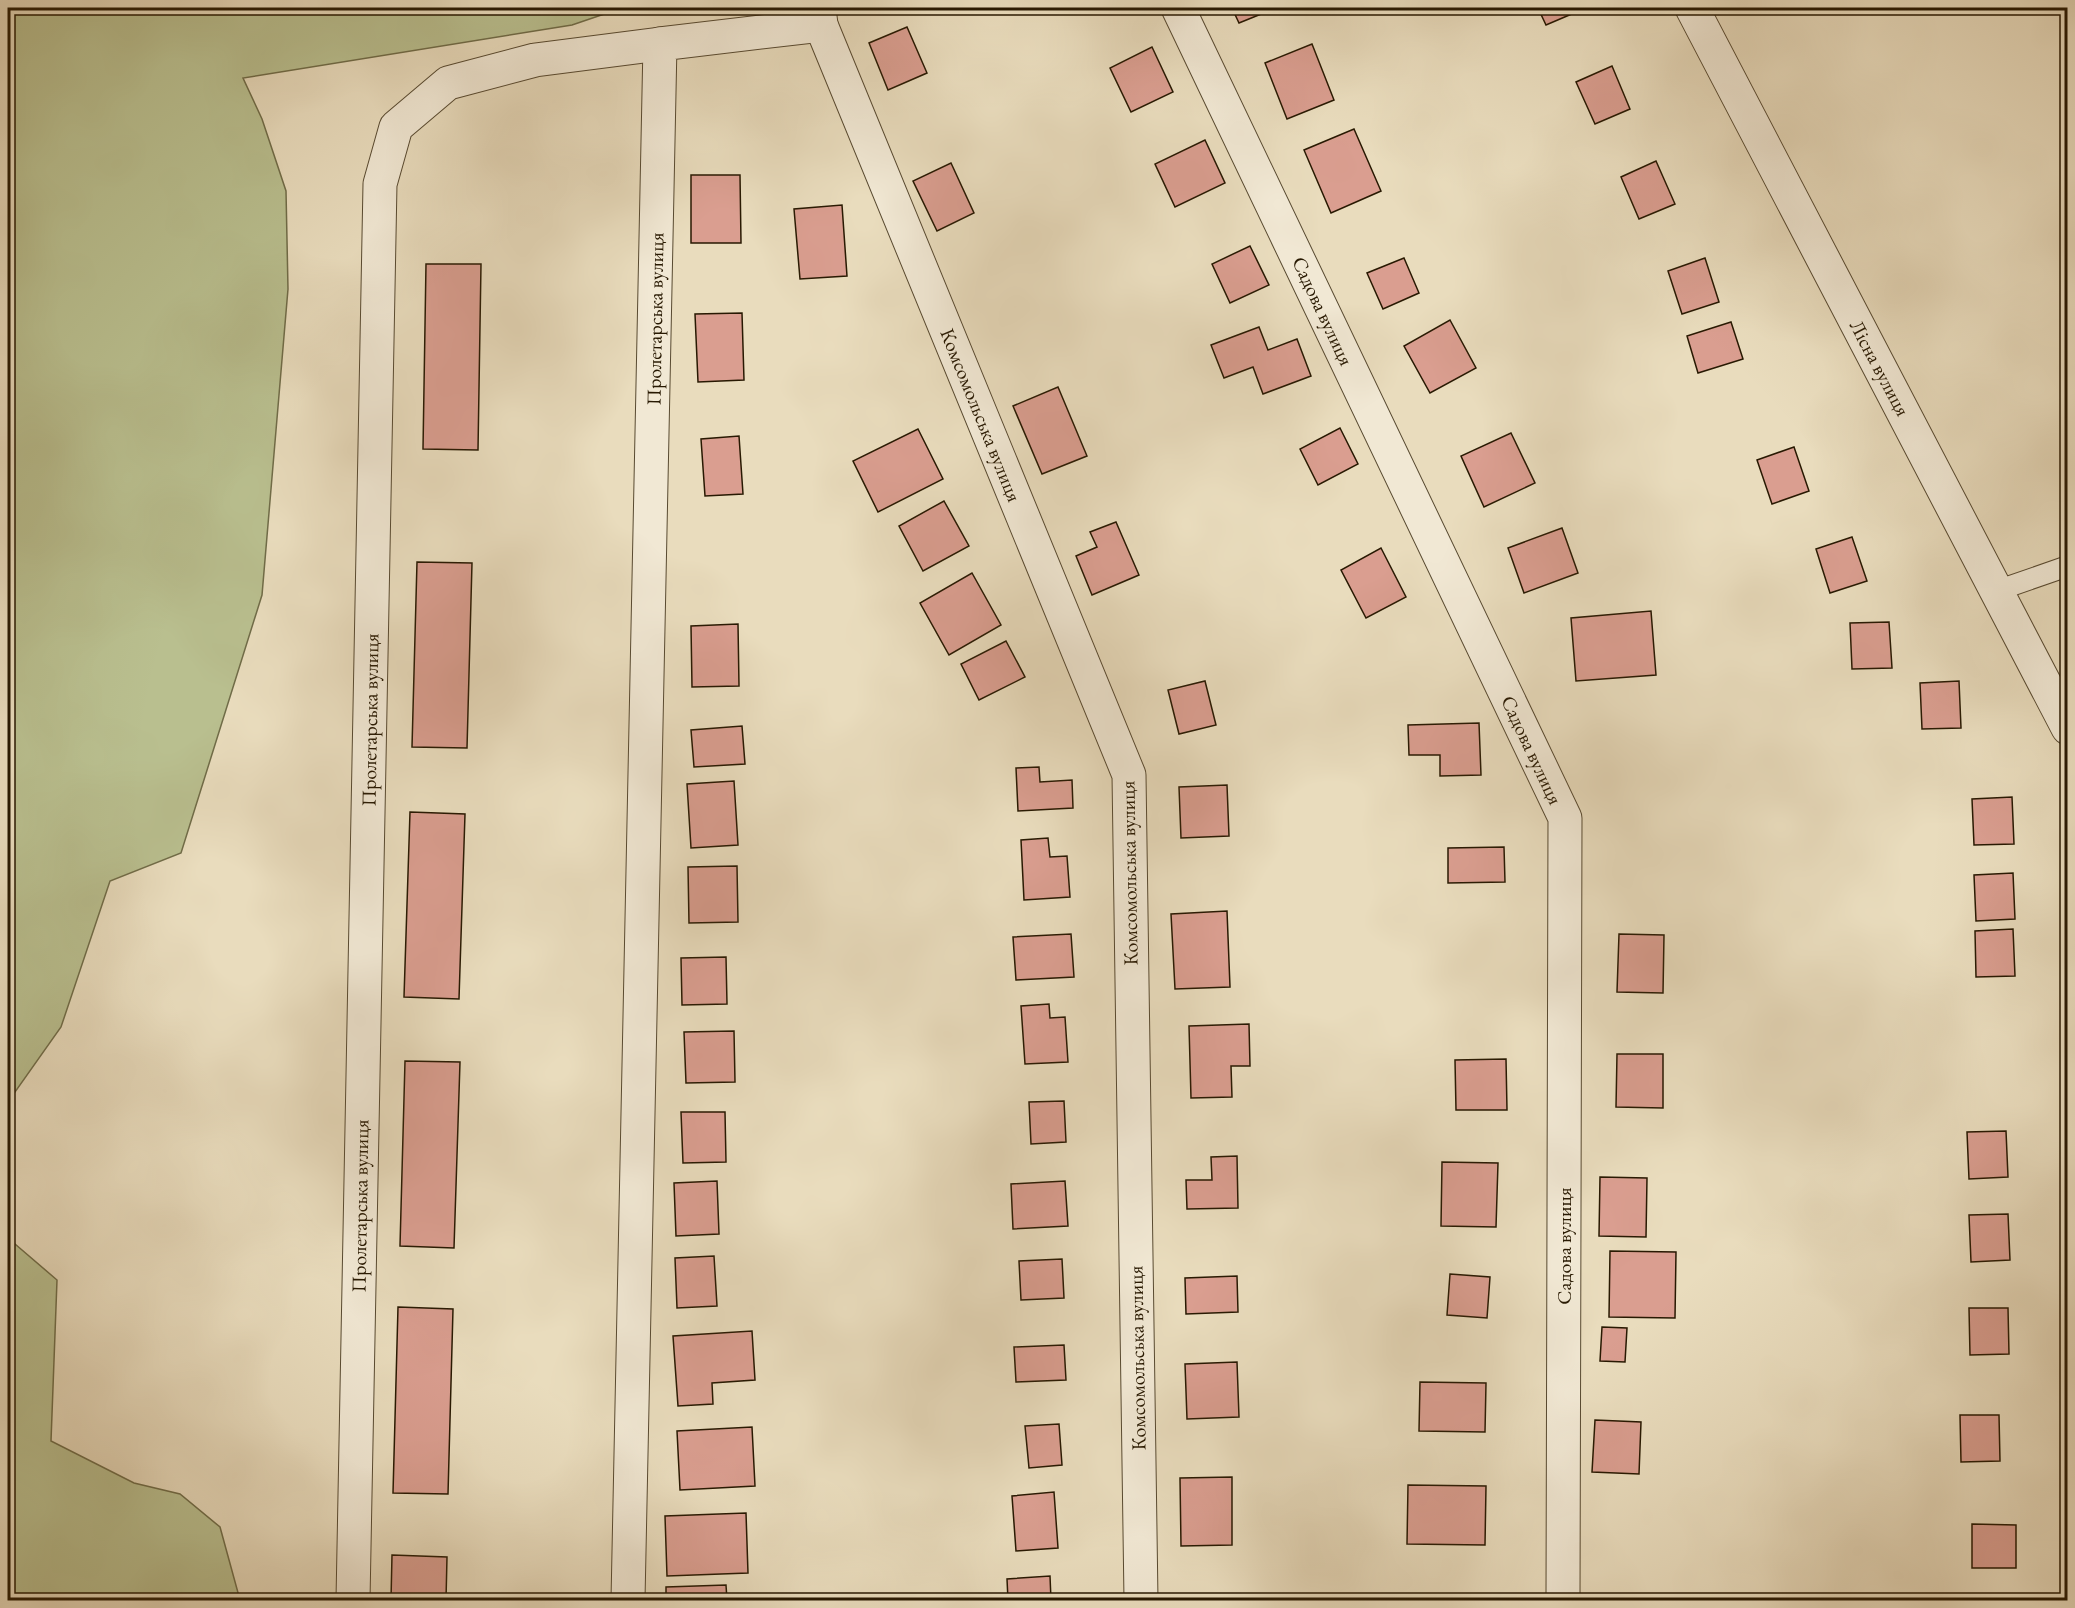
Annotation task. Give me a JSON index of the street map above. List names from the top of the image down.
{
  "streets": {
    "street": [
      "Садова вулиця",
      "Пролетарська вулиця",
      "Лісна вулиця",
      "Комсомольська вулиця"
    ]
  },
  "crossings": [
    ["Пролетарська вулиця", "Комсомольська вулиця"]
  ]
}
